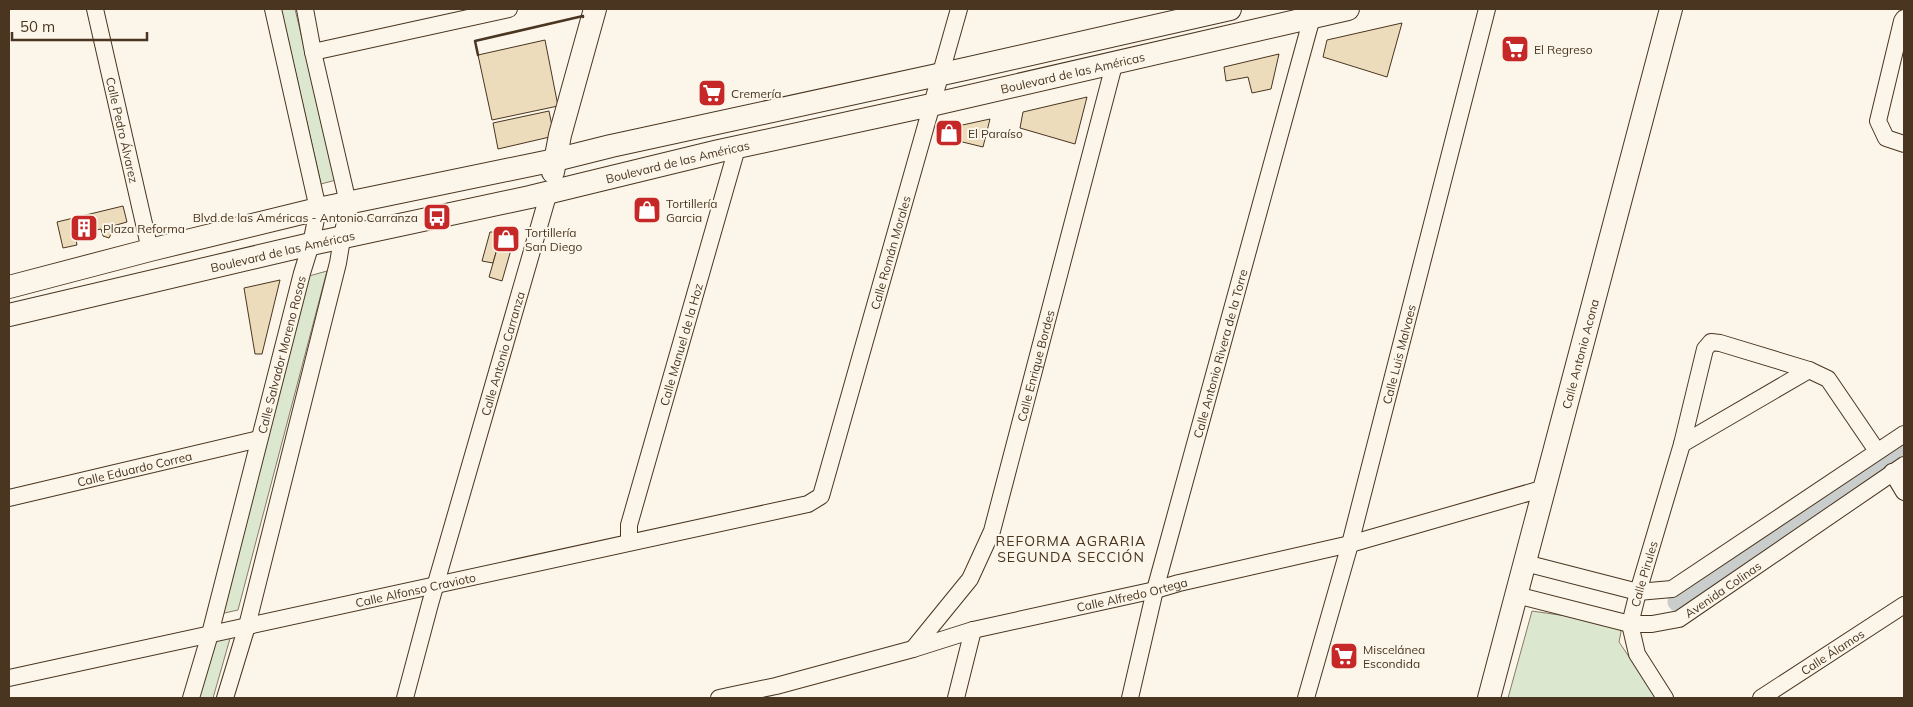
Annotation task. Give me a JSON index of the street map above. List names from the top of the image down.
{
  "streets": {
    "main road": ["Boulevard de las Américas", "Calle Antonio Acona", "Calle Antonio Carranza"],
    "street": [
      "Calle Pedro Álvarez",
      "Calle Román Morales",
      "Calle Manuel de la Hoz",
      "Calle Antonio Rivera de la Torre",
      "Calle Luis Malvaes",
      "Calle Salvador Moreno Rosas",
      "Calle Enrique Bordes",
      "Calle Eduardo Correa",
      "Calle Pirules",
      "Calle Alfonso Cravioto",
      "Avenida Colinas",
      "Calle Alfredo Ortega",
      "Calle Álamos"
    ]
  },
  "crossings": [
    ["Boulevard de las Américas", "Calle Román Morales"],
    ["Boulevard de las Américas", "Calle Manuel de la Hoz"],
    ["Boulevard de las Américas", "Calle Antonio Rivera de la Torre"],
    ["Boulevard de las Américas", "Calle Antonio Carranza"],
    ["Boulevard de las Américas", "Calle Salvador Moreno Rosas"],
    ["Boulevard de las Américas", "Calle Enrique Bordes"],
    ["Calle Román Morales", "Calle Alfonso Cravioto"],
    ["Calle Manuel de la Hoz", "Calle Alfonso Cravioto"],
    ["Calle Antonio Rivera de la Torre", "Calle Alfredo Ortega"],
    ["Calle Antonio Acona", "Avenida Colinas"],
    ["Calle Antonio Acona", "Calle Alfredo Ortega"],
    ["Calle Antonio Carranza", "Calle Alfonso Cravioto"],
    ["Calle Luis Malvaes", "Calle Alfredo Ortega"],
    ["Calle Salvador Moreno Rosas", "Calle Eduardo Correa"],
    ["Calle Salvador Moreno Rosas", "Calle Alfonso Cravioto"],
    ["Calle Enrique Bordes", "Calle Alfredo Ortega"],
    ["Calle Pirules", "Avenida Colinas"]
  ],
  "districts": ["REFORMA AGRARIA SEGUNDA SECCIÓN"],
  "places": {
    "supermarket": ["El Regreso", "Cremería", "Miscelánea Escondida"],
    "shop": ["El Paraíso", "Tortillería Garcia", "Tortillería San Diego"],
    "bus stop": ["Blvd de las Américas - Antonio Carranza"],
    "building": ["Plaza Reforma"]
  },
  "scale_bar": "50 m"
}
